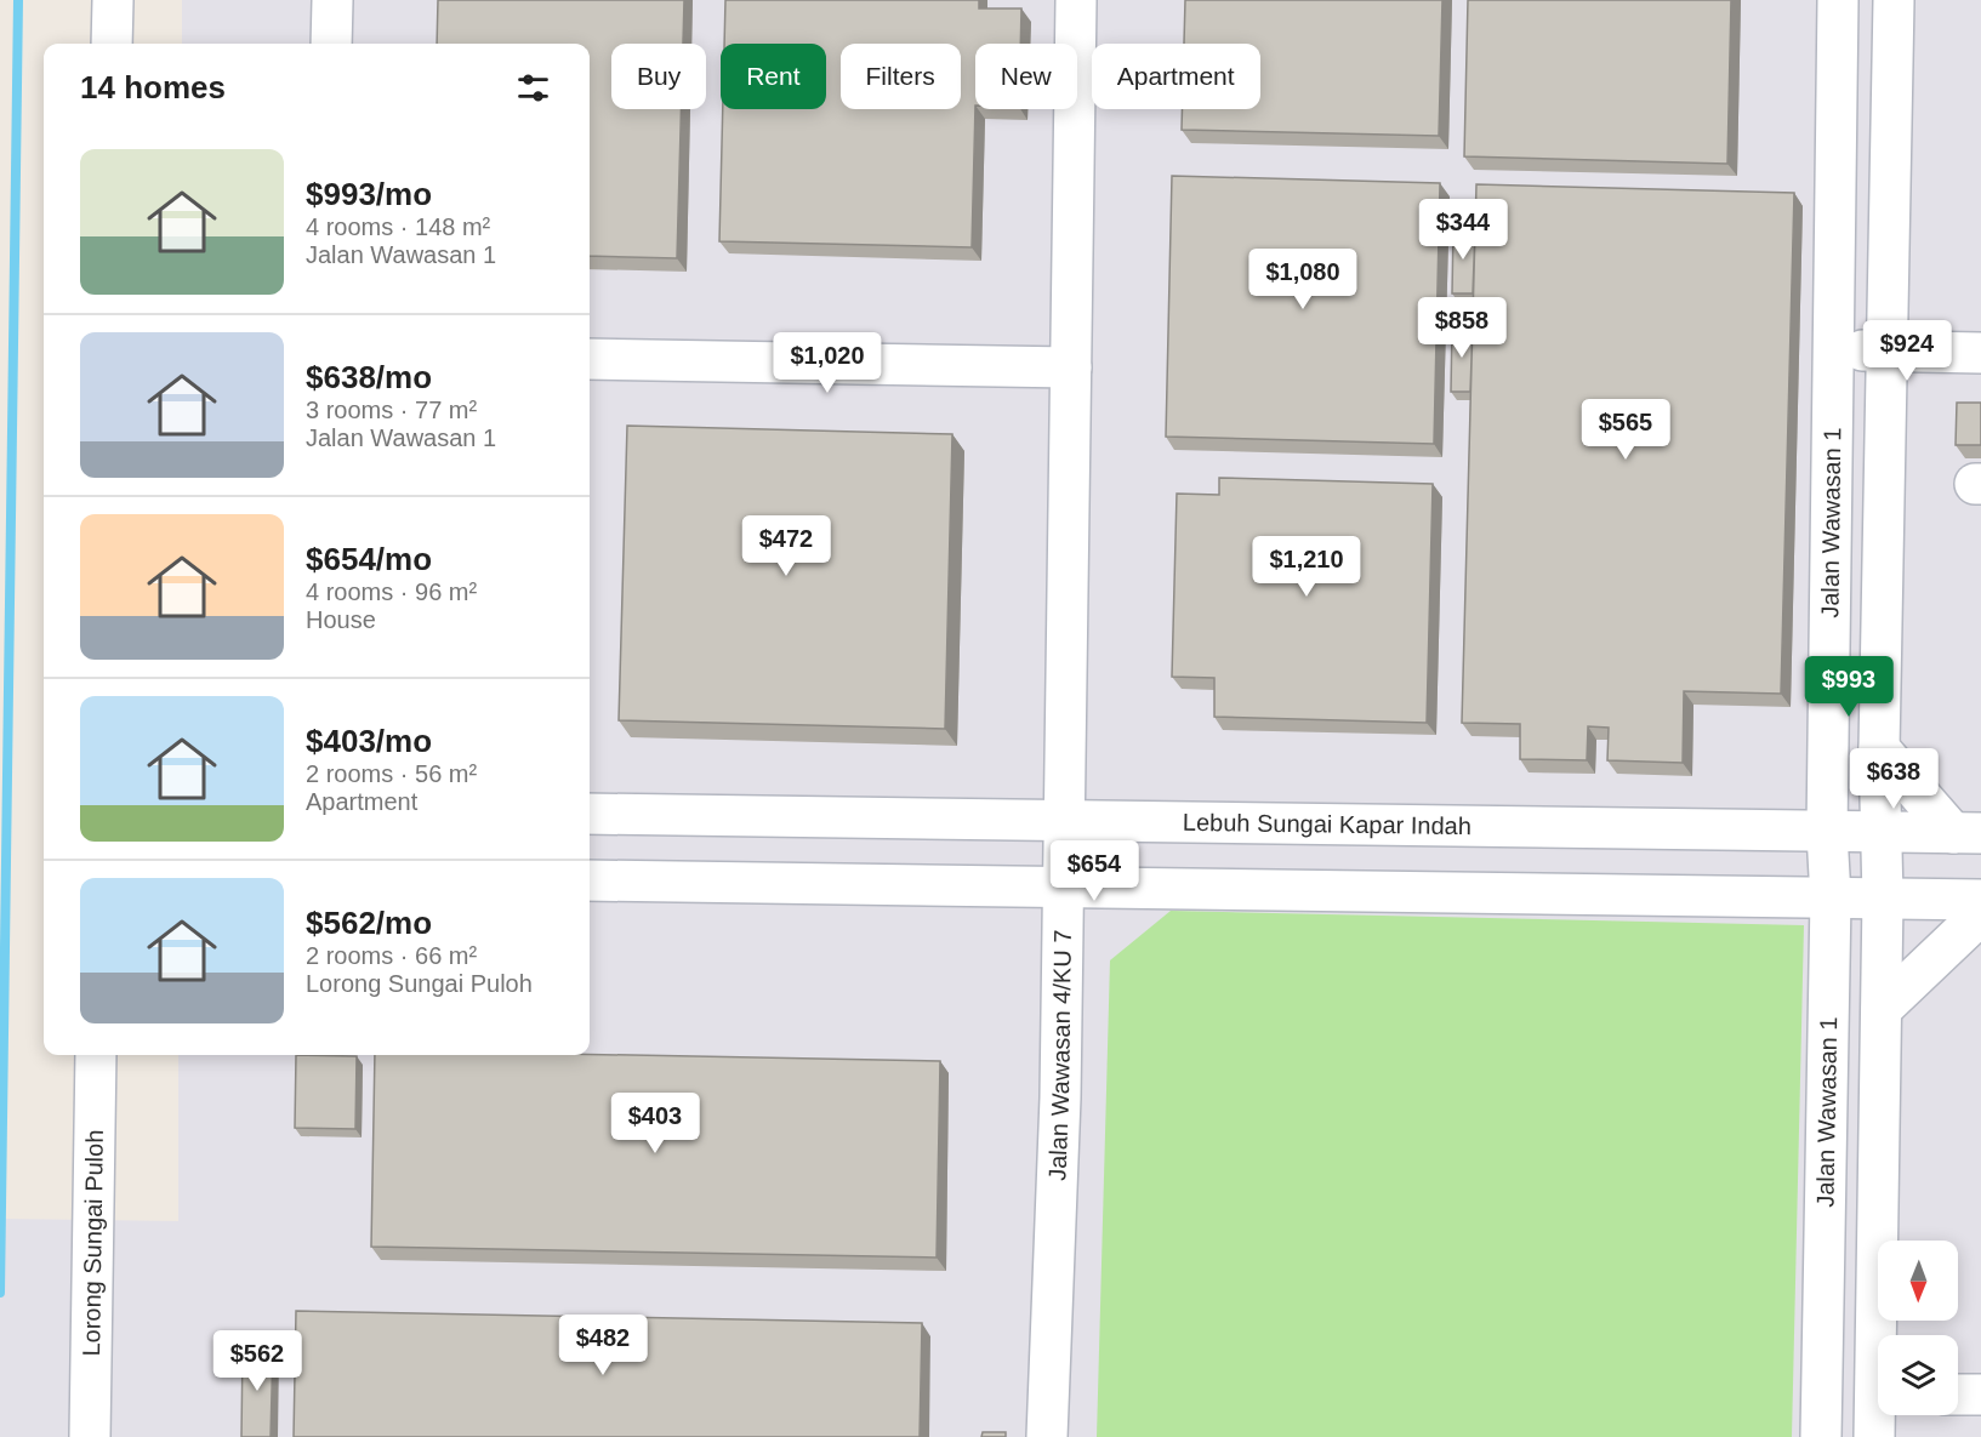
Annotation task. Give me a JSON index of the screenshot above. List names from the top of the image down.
{
  "streets": {
    "street": [
      "Jalan Wawasan 1",
      "Lebuh Sungai Kapar Indah",
      "Jalan Wawasan 4/KU 7",
      "Lorong Sungai Puloh"
    ]
  },
  "crossings": [
    ["Jalan Wawasan 1", "Lebuh Sungai Kapar Indah"],
    ["Lebuh Sungai Kapar Indah", "Jalan Wawasan 4/KU 7"]
  ],
  "north": "bottom",
  "page": {
    "chip": [
      "Buy",
      "Rent",
      "Filters",
      "New",
      "Apartment"
    ],
    "heading": "14 homes",
    "list": [
      {
        "name": "$993/mo",
        "note": "4 rooms · 148 m² · Jalan Wawasan 1"
      },
      {
        "name": "$638/mo",
        "note": "3 rooms · 77 m² · Jalan Wawasan 1"
      },
      {
        "name": "$654/mo",
        "note": "4 rooms · 96 m² · House"
      },
      {
        "name": "$403/mo",
        "note": "2 rooms · 56 m² · Apartment"
      },
      {
        "name": "$562/mo",
        "note": "2 rooms · 66 m² · Lorong Sungai Puloh"
      }
    ],
    "price": [
      "$344",
      "$1,080",
      "$858",
      "$924",
      "$1,020",
      "$565",
      "$472",
      "$1,210",
      "$993",
      "$638",
      "$654",
      "$403",
      "$482",
      "$562"
    ]
  }
}
